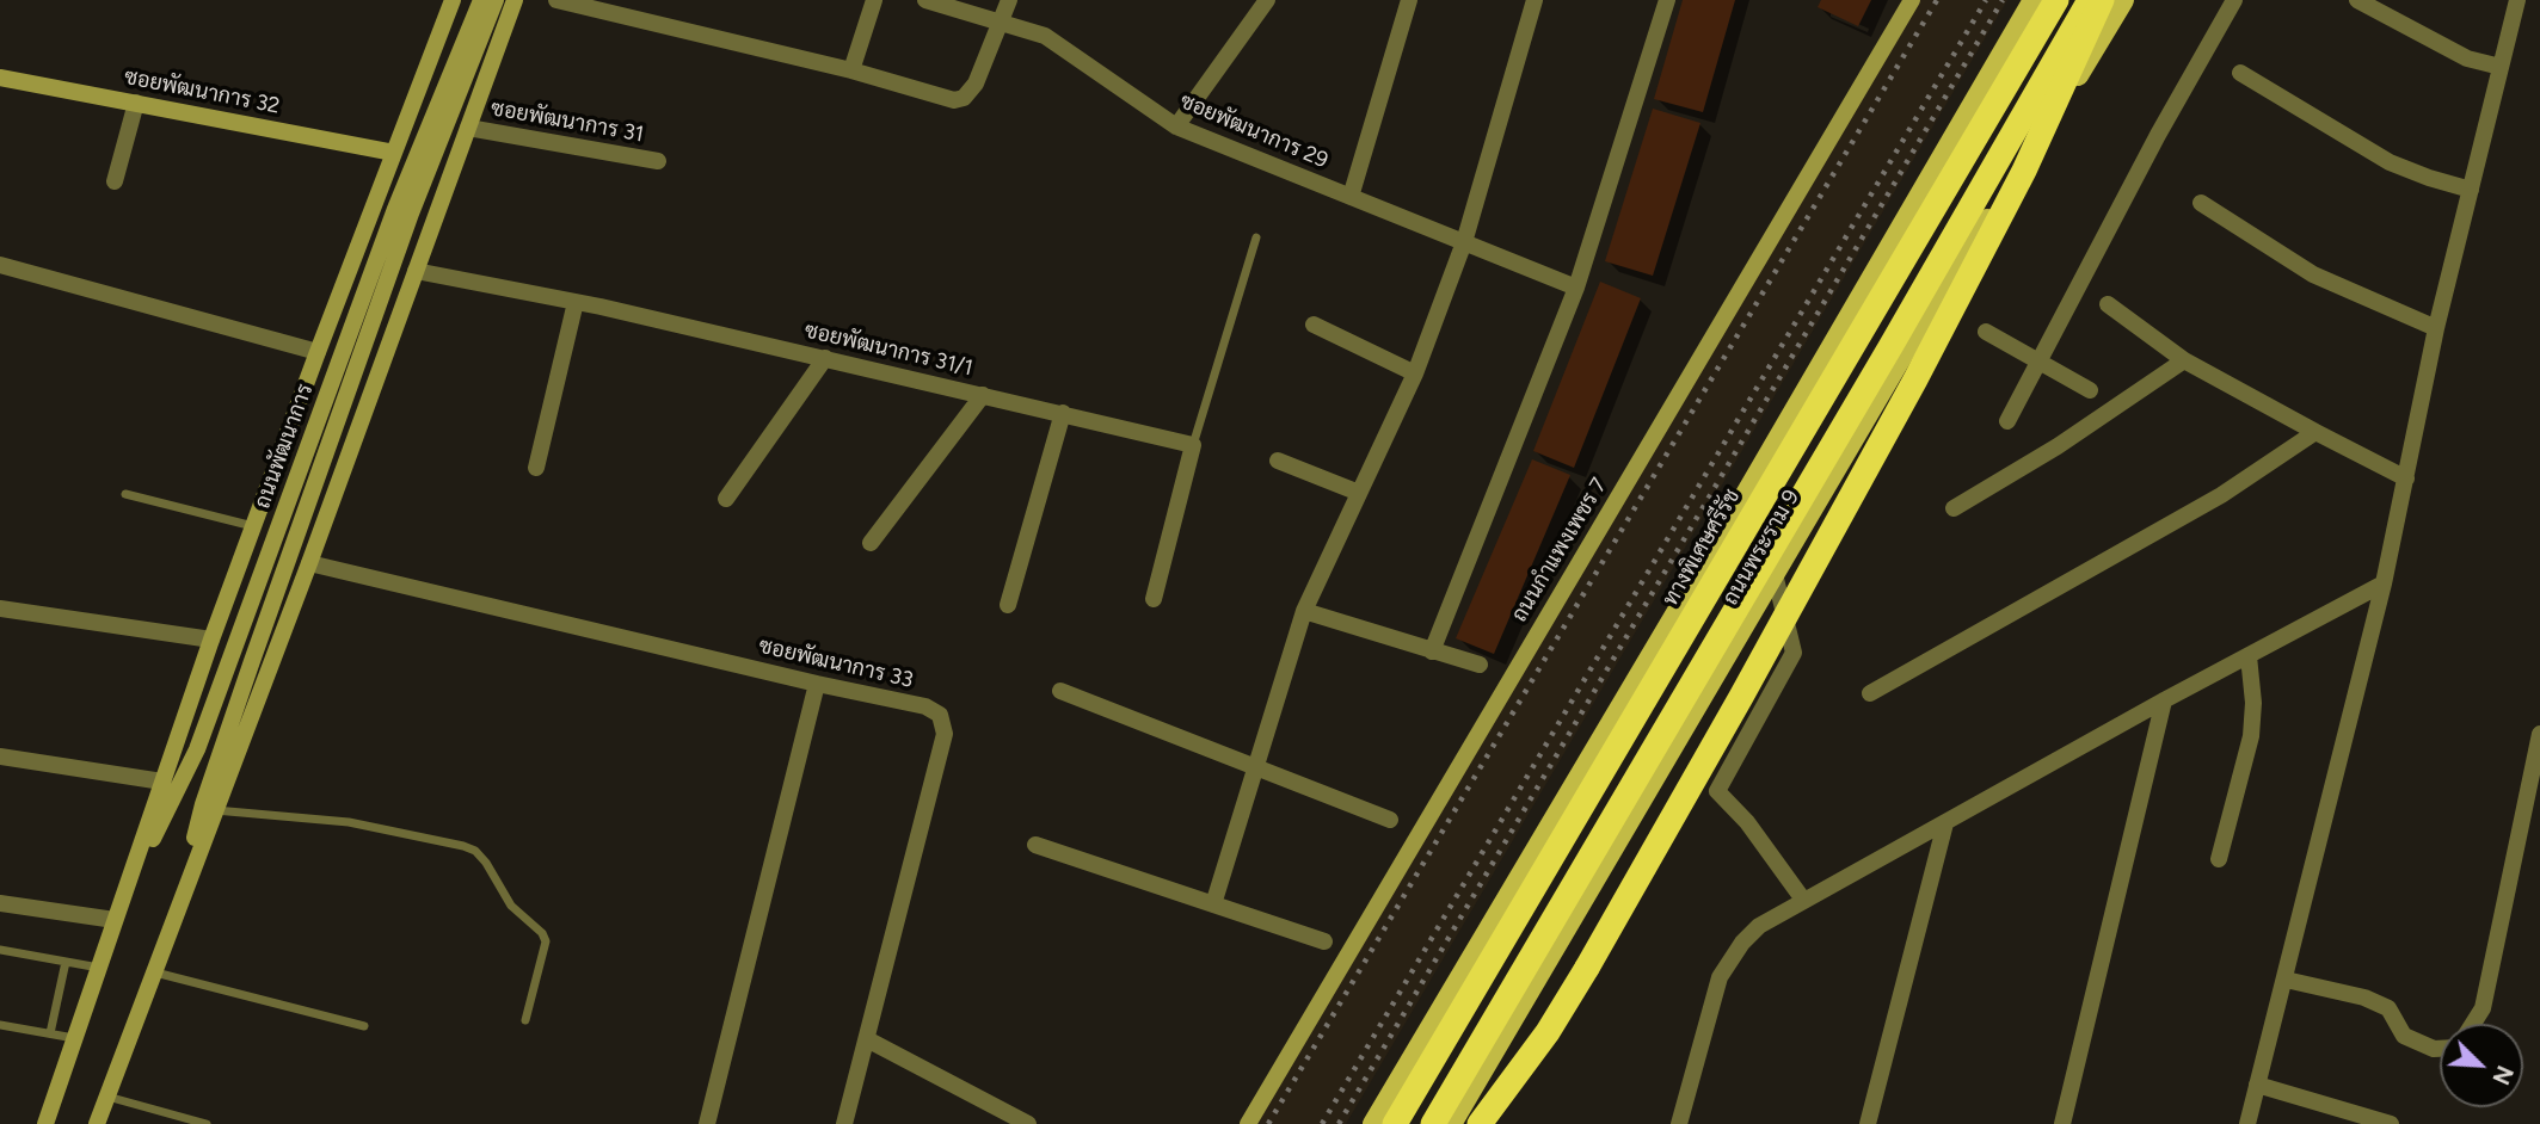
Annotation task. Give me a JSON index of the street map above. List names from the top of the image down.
{
  "streets": {
    "highway": ["ทางพิเศษศรีรัช"],
    "main road": [
      "ซอยพัฒนาการ 32",
      "ถนนพัฒนาการ",
      "ถนนพระราม 9",
      "ถนนกำแพงเพชร 7"
    ],
    "street": [
      "ซอยพัฒนาการ 31",
      "ซอยพัฒนาการ 29",
      "ซอยพัฒนาการ 31/1",
      "ซอยพัฒนาการ 33"
    ]
  },
  "crossings": [
    ["ซอยพัฒนาการ 32", "ถนนพัฒนาการ"],
    ["ซอยพัฒนาการ 31", "ถนนพัฒนาการ"],
    ["ซอยพัฒนาการ 31/1", "ถนนพัฒนาการ"],
    ["ถนนพัฒนาการ", "ซอยพัฒนาการ 33"]
  ],
  "north": "bottom right"
}
